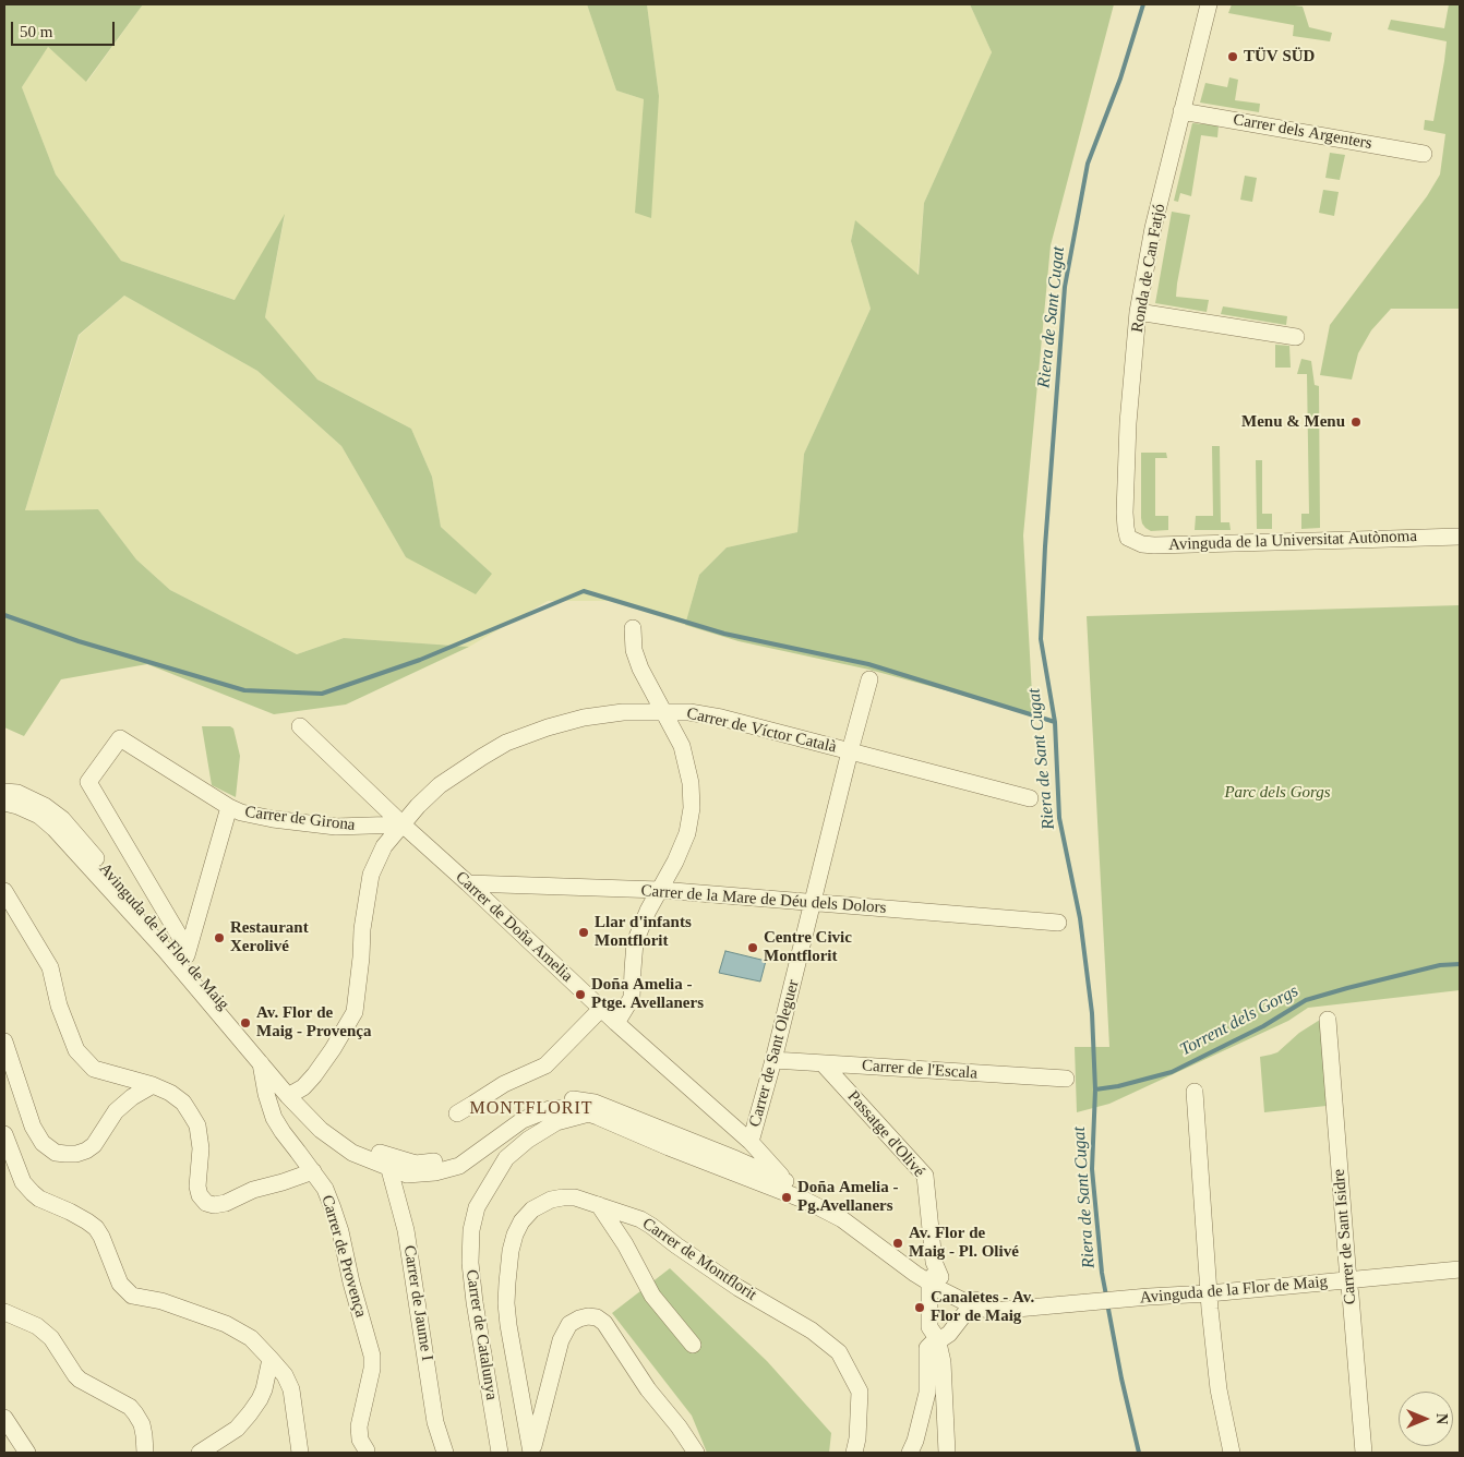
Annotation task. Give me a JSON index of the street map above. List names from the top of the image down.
{
  "streets": {
    "street": [
      "Carrer dels Argenters",
      "Ronda de Can Fatjó",
      "Avinguda de la Universitat Autònoma",
      "Carrer de Víctor Català",
      "Carrer de Girona",
      "Carrer de la Mare de Déu dels Dolors",
      "Carrer de Doña Amelia",
      "Avinguda de la Flor de Maig",
      "Carrer de Sant Oleguer",
      "Carrer de l'Escala",
      "Passatge d'Olivé",
      "Carrer de Sant Isidre",
      "Carrer de Provença",
      "Carrer de Montflorit",
      "Carrer de Jaume I",
      "Carrer de Catalunya"
    ]
  },
  "crossings": [
    ["Carrer dels Argenters", "Ronda de Can Fatjó"],
    ["Ronda de Can Fatjó", "Avinguda de la Universitat Autònoma"],
    ["Carrer de Víctor Català", "Carrer de Girona"],
    ["Carrer de Víctor Català", "Carrer de Doña Amelia"],
    ["Carrer de Víctor Català", "Avinguda de la Flor de Maig"],
    ["Carrer de Víctor Català", "Carrer de Sant Oleguer"],
    ["Carrer de Girona", "Carrer de Doña Amelia"],
    ["Carrer de Girona", "Avinguda de la Flor de Maig"],
    ["Carrer de la Mare de Déu dels Dolors", "Carrer de Doña Amelia"],
    ["Carrer de la Mare de Déu dels Dolors", "Carrer de Sant Oleguer"],
    ["Carrer de Doña Amelia", "Avinguda de la Flor de Maig"],
    ["Carrer de Doña Amelia", "Carrer de Sant Oleguer"],
    ["Avinguda de la Flor de Maig", "Passatge d'Olivé"],
    ["Avinguda de la Flor de Maig", "Carrer de Sant Isidre"],
    ["Avinguda de la Flor de Maig", "Carrer de Provença"],
    ["Avinguda de la Flor de Maig", "Carrer de Jaume I"],
    ["Avinguda de la Flor de Maig", "Carrer de Catalunya"],
    ["Carrer de Sant Oleguer", "Carrer de l'Escala"],
    ["Carrer de l'Escala", "Passatge d'Olivé"]
  ],
  "districts": ["MONTFLORIT"],
  "water": ["Riera de Sant Cugat", "Torrent dels Gorgs"],
  "parks": ["Parc dels Gorgs"],
  "places": [
    "TÜV SÜD",
    "Menu & Menu",
    "Llar d'infants Montflorit",
    "Restaurant Xerolivé",
    "Centre Civic Montflorit",
    "Doña Amelia - Ptge. Avellaners",
    "Av. Flor de Maig - Provença",
    "Doña Amelia - Pg.Avellaners",
    "Av. Flor de Maig - Pl. Olivé",
    "Canaletes - Av. Flor de Maig"
  ],
  "scale_bar": "50 m",
  "north": "right"
}
